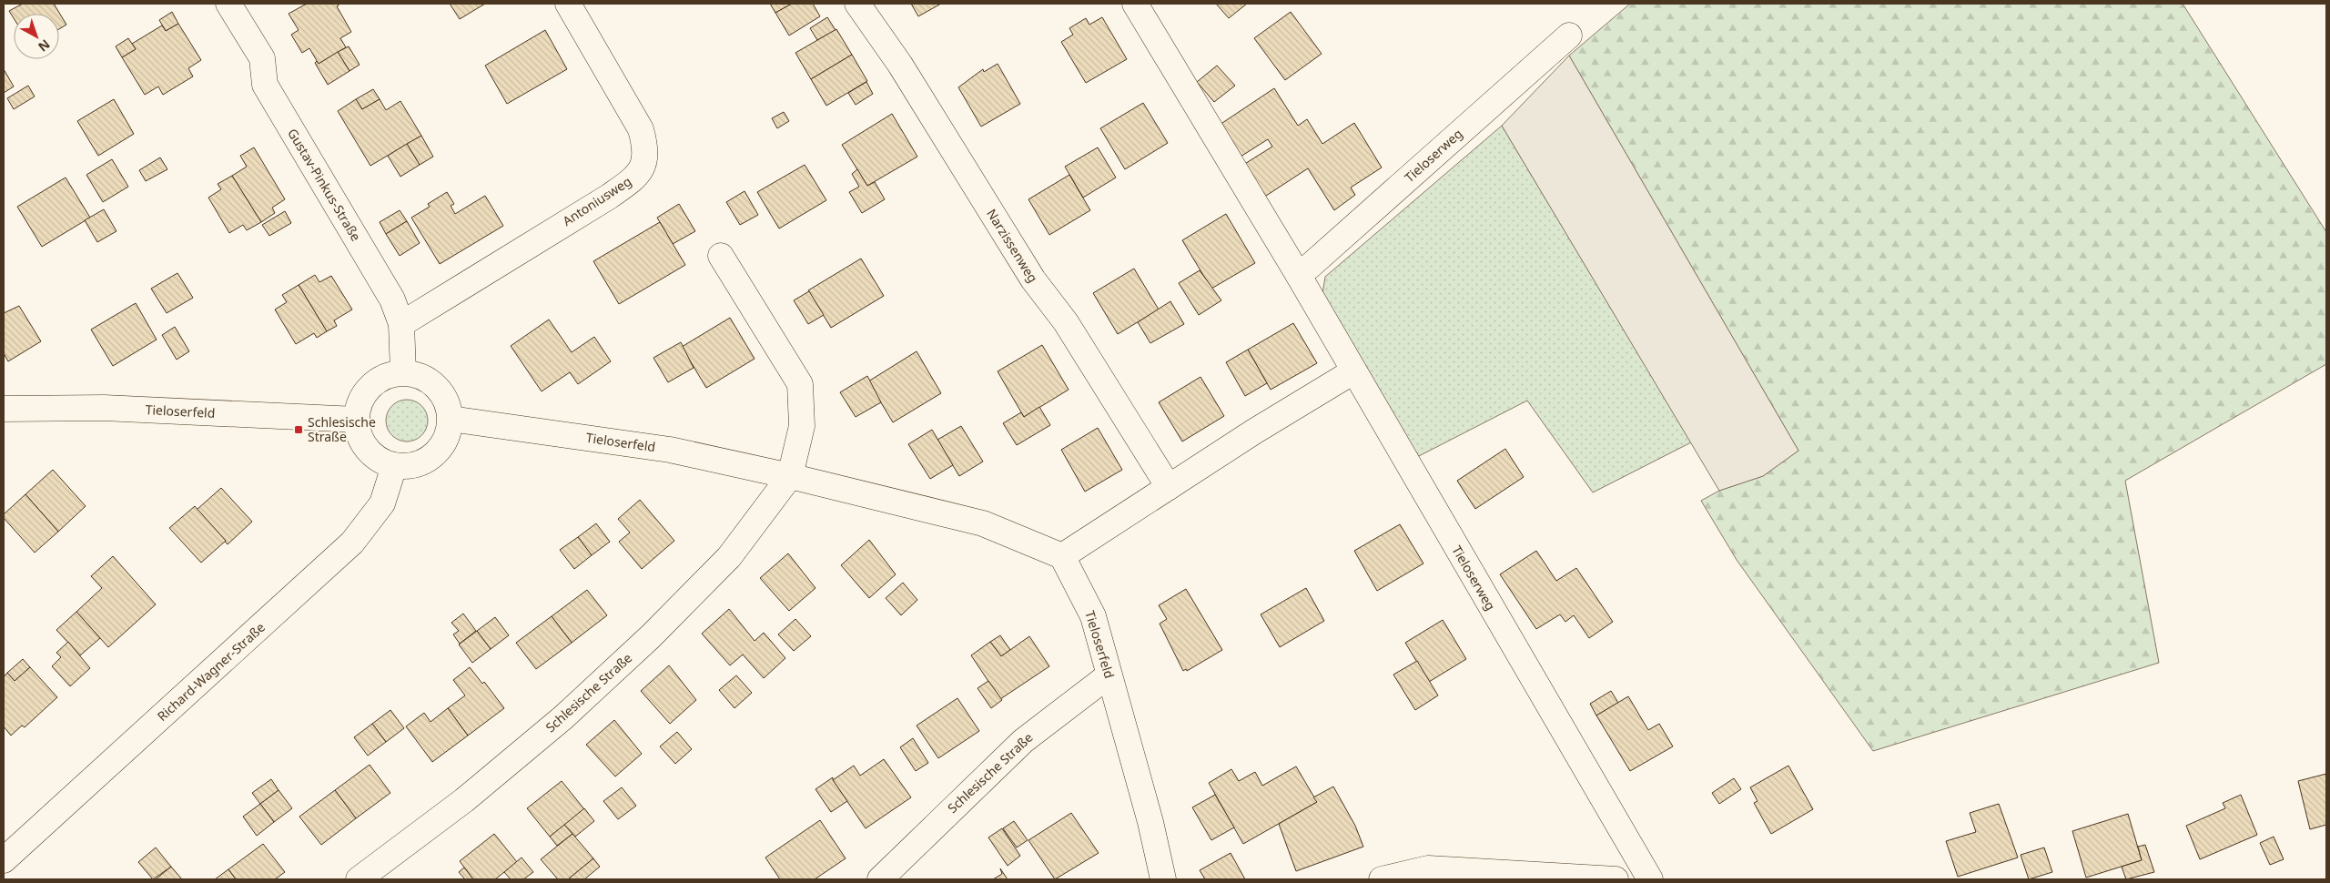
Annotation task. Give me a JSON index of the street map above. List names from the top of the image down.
{
  "streets": {
    "street": [
      "Tieloserweg",
      "Gustav-Pinkus-Straße",
      "Antoniusweg",
      "Narzissenweg",
      "Tieloserfeld",
      "Richard-Wagner-Straße",
      "Schlesische Straße"
    ]
  },
  "crossings": [
    ["Gustav-Pinkus-Straße", "Antoniusweg"],
    ["Gustav-Pinkus-Straße", "Tieloserfeld"],
    ["Gustav-Pinkus-Straße", "Richard-Wagner-Straße"],
    ["Tieloserfeld", "Richard-Wagner-Straße"],
    ["Tieloserfeld", "Schlesische Straße"]
  ],
  "places": {
    "transit": ["Schlesische Straße"]
  },
  "north": "bottom right"
}
